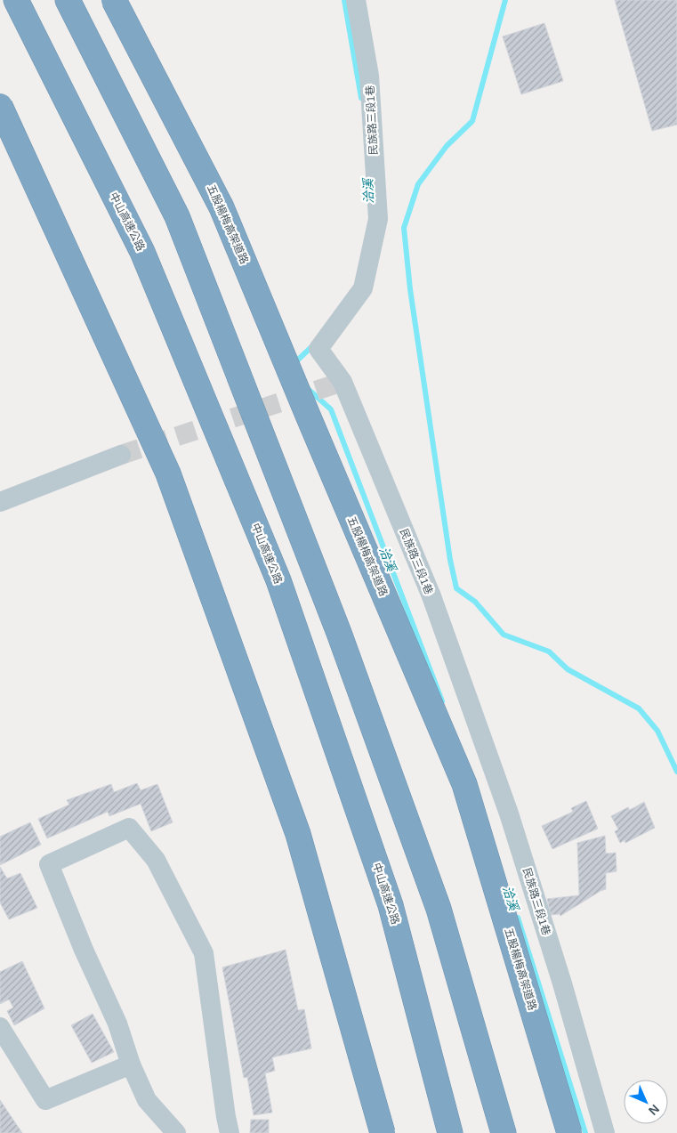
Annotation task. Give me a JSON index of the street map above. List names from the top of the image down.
{
  "streets": {
    "highway": ["中山高速公路", "五股楊梅高架道路"],
    "lane": ["民族路三段1巷"]
  },
  "water": ["洽溪"],
  "north": "bottom right"
}
